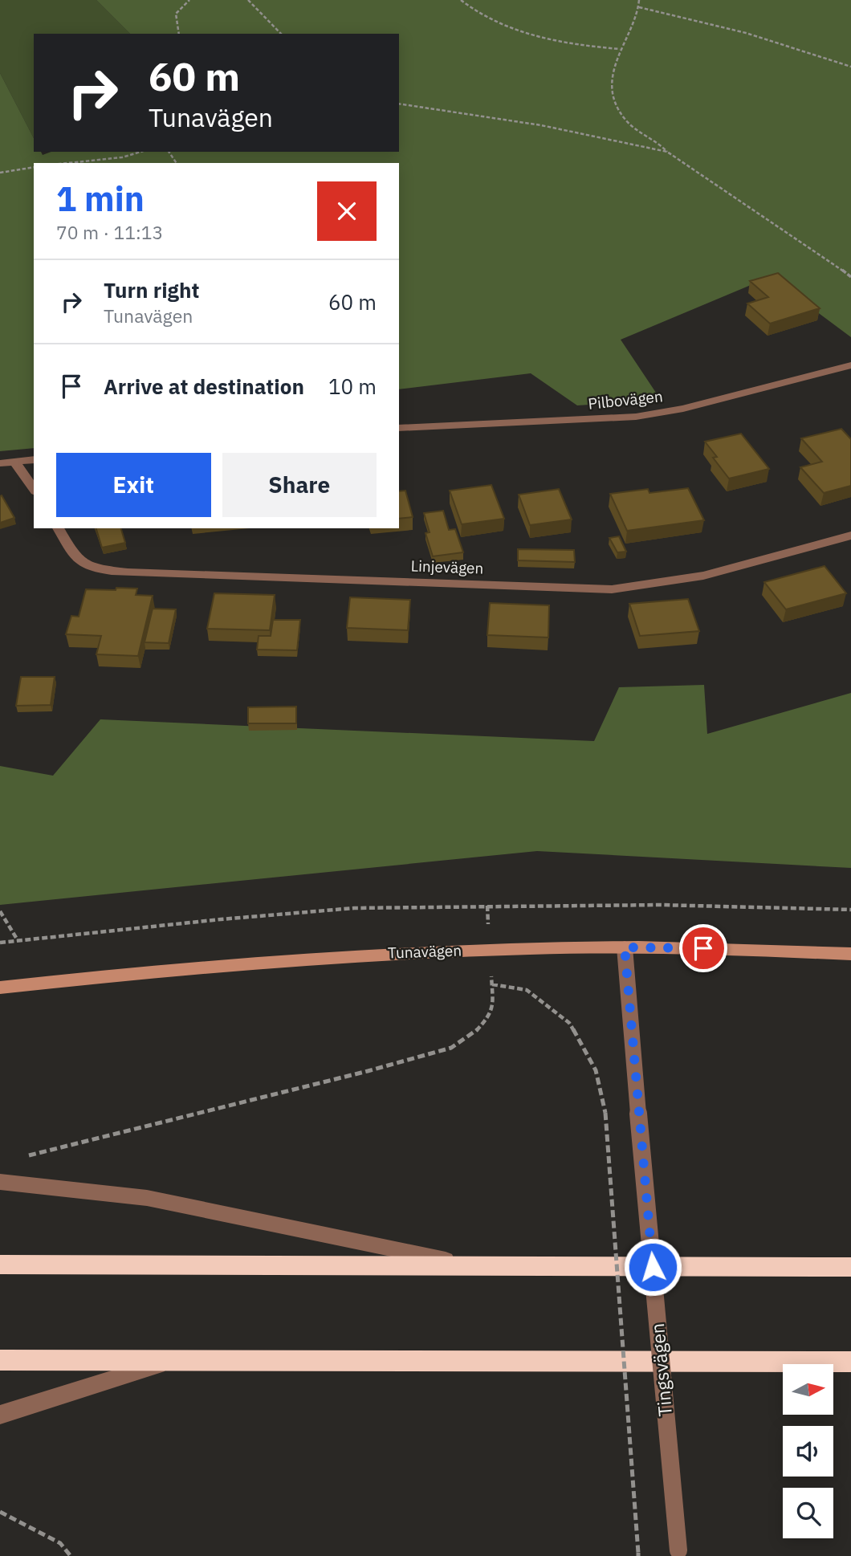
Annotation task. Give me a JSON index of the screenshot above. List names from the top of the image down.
{
  "streets": {
    "street": [
      "Pilbovägen",
      "Linjevägen",
      "Tunavägen",
      "Tingsvägen"
    ]
  },
  "crossings": [
    ["Tunavägen", "Tingsvägen"]
  ],
  "north": "right",
  "page": {
    "turn": ["60 m", "Tunavägen"],
    "heading": ["1 min", "70 m · 11:13"],
    "list": [
      {
        "name": "Turn right",
        "note": "Tunavägen",
        "value": "60 m"
      },
      {
        "name": "Arrive at destination",
        "value": "10 m"
      }
    ],
    "buttons": ["Exit", "Share"]
  }
}
